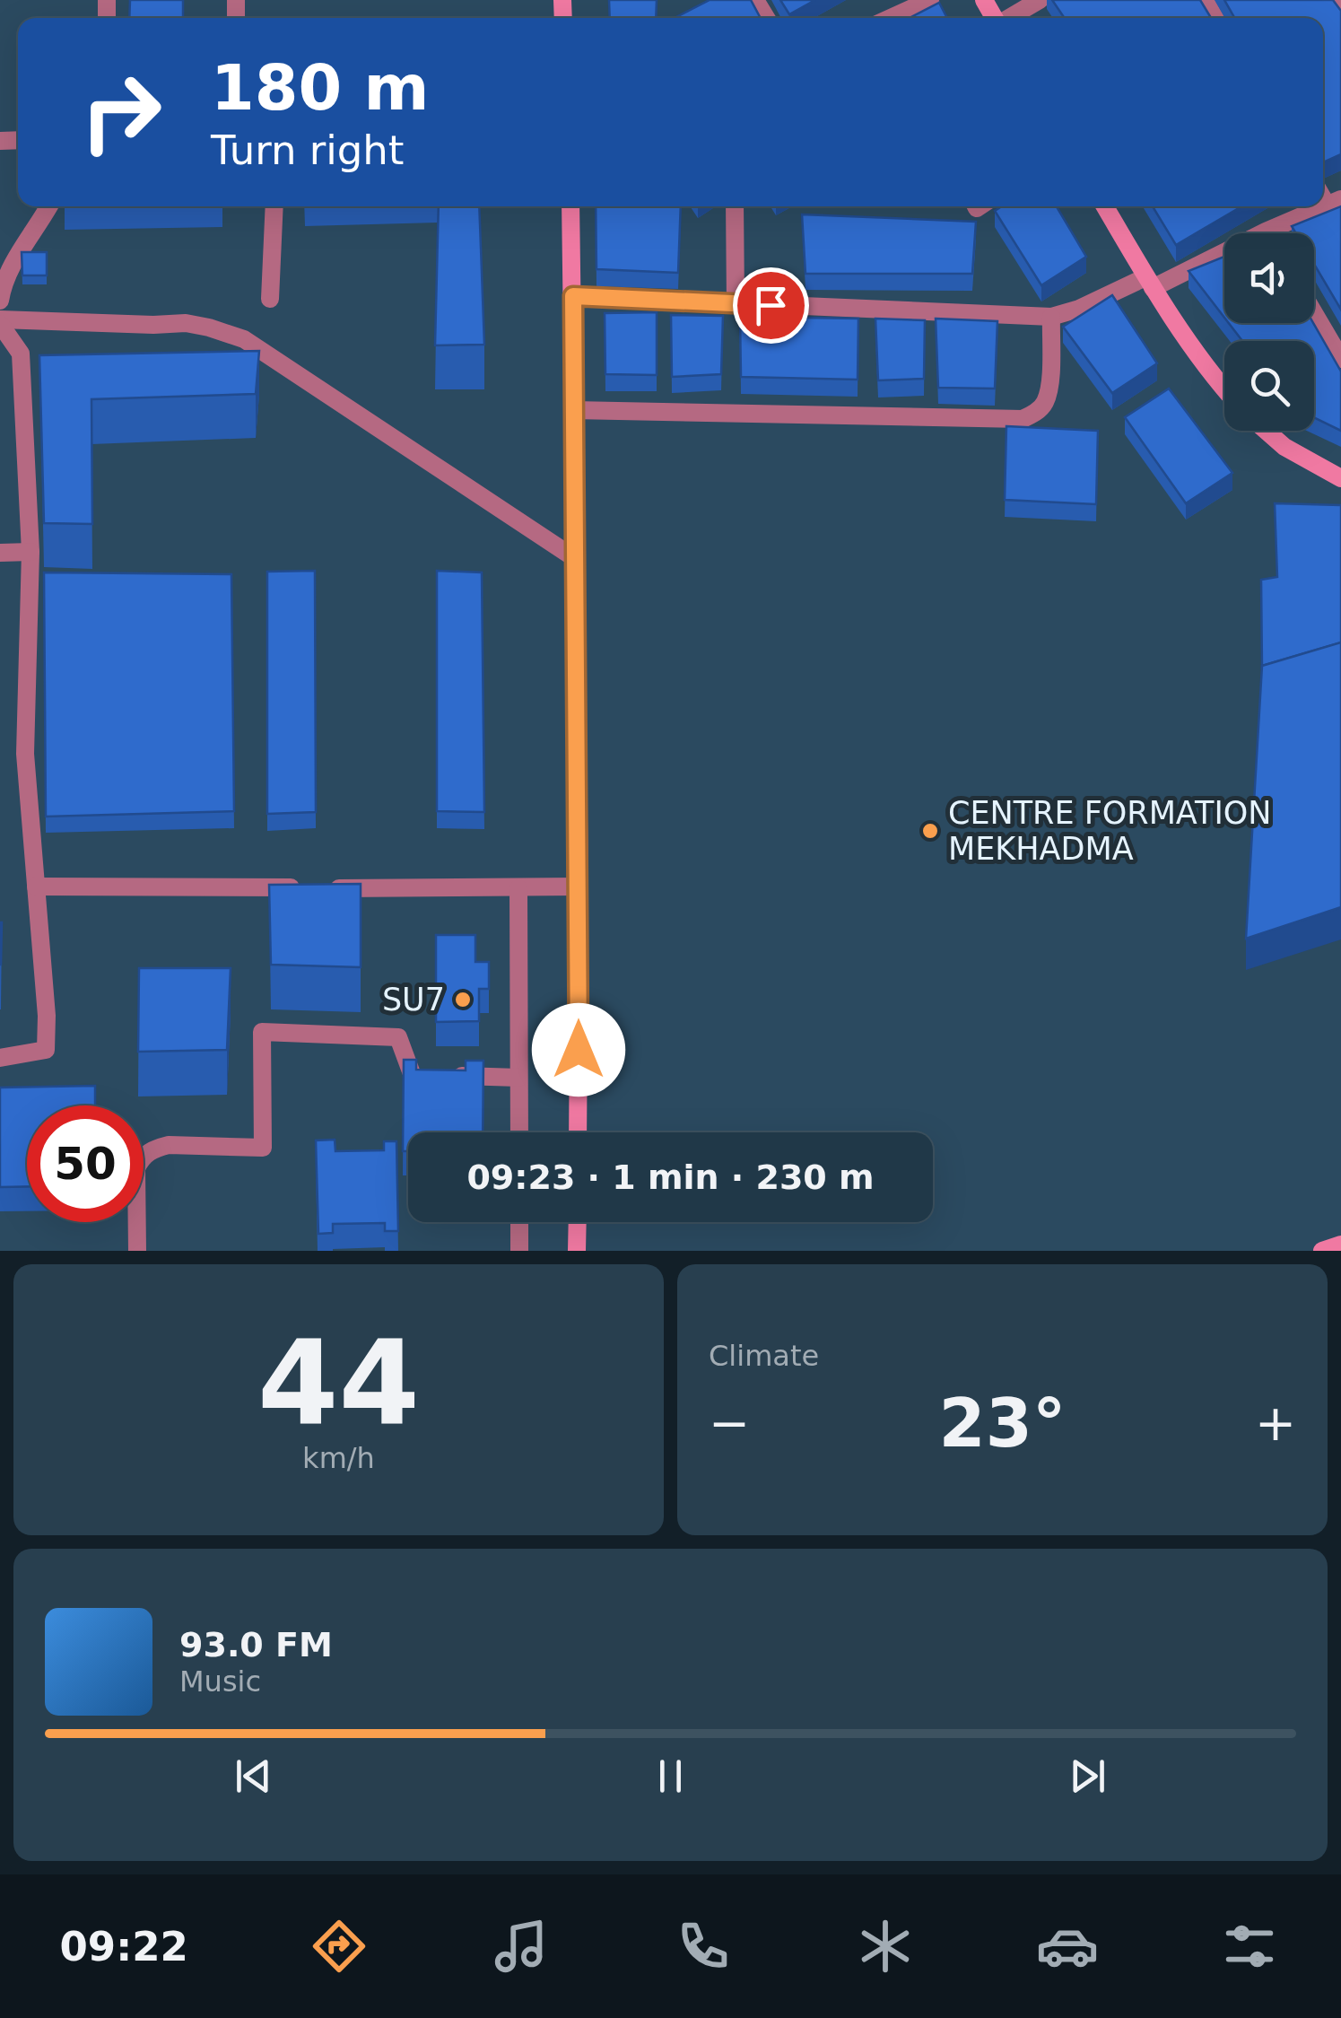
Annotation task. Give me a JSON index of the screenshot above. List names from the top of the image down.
{
  "places": ["CENTRE FORMATION MEKHADMA", "SU7"],
  "page": {
    "turn": ["180 m", "Turn right"],
    "limit": "50",
    "trip": "09:23 · 1 min · 230 m",
    "tile": [
      ["44", "km/h"],
      "Climate"
    ],
    "heat": ["−", "23°", "+"],
    "song": ["93.0 FM", "Music"],
    "tabs": "09:22"
  }
}
